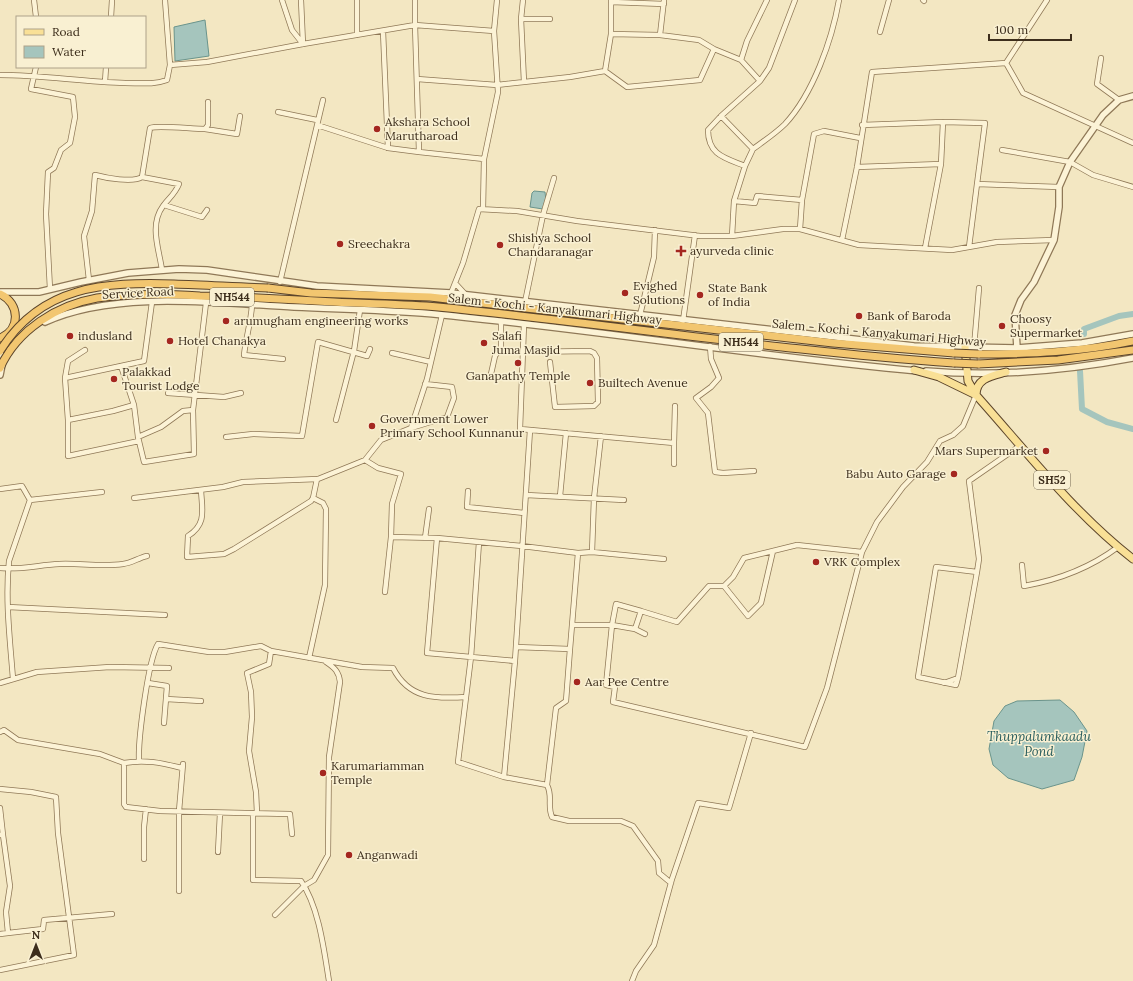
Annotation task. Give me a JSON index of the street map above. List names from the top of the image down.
{
  "streets": {
    "highway": ["NH544", "Salem - Kochi - Kanyakumari Highway"],
    "main road": ["SH52"],
    "street": ["Service Road"]
  },
  "crossings": [
    ["Service Road", "Salem - Kochi - Kanyakumari Highway"]
  ],
  "water": ["Thuppalumkaadu Pond"],
  "places": {
    "other": [
      "Akshara School Marutharoad",
      "Sreechakra",
      "Shishya School Chandaranagar",
      "Evighed Solutions",
      "State Bank of India",
      "Bank of Baroda",
      "arumugham engineering works",
      "Choosy Supermarket",
      "indusland",
      "Hotel Chanakya",
      "Salafi Juma Masjid",
      "Ganapathy Temple",
      "Palakkad Tourist Lodge",
      "Builtech Avenue",
      "Government Lower Primary School Kunnanur",
      "Mars Supermarket",
      "Babu Auto Garage",
      "VRK Complex",
      "Aar Pee Centre",
      "Karumariamman Temple",
      "Anganwadi"
    ],
    "health": ["ayurveda clinic"]
  },
  "legend": ["Road", "Water"],
  "scale_bar": "100 m",
  "north": "top"
}
